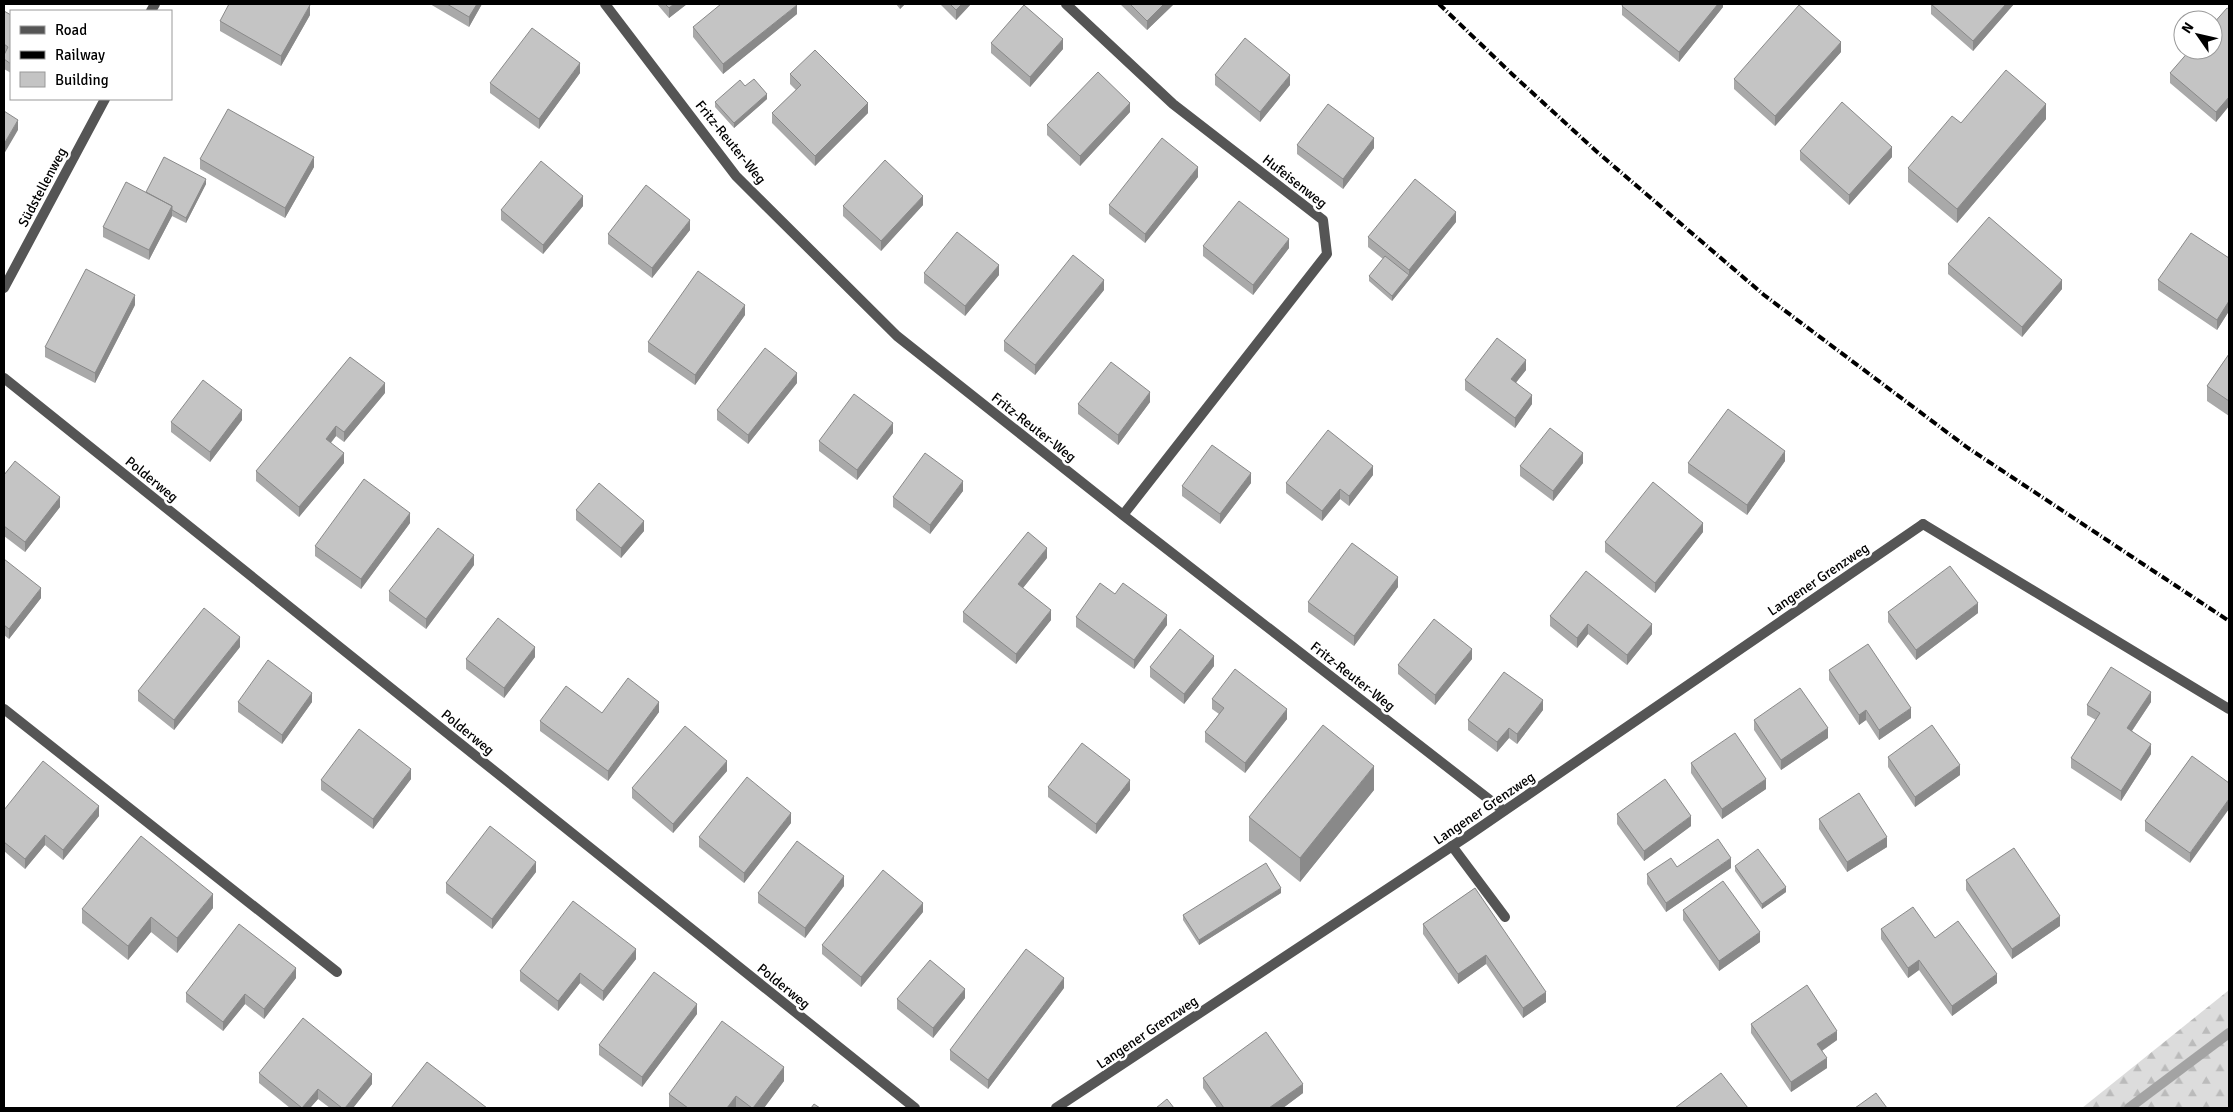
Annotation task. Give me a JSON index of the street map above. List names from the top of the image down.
{
  "streets": {
    "street": [
      "Fritz-Reuter-Weg",
      "Hufeisenweg",
      "Südstellenweg",
      "Polderweg",
      "Langener Grenzweg"
    ]
  },
  "crossings": [
    ["Fritz-Reuter-Weg", "Hufeisenweg"],
    ["Fritz-Reuter-Weg", "Langener Grenzweg"]
  ],
  "legend": ["Road", "Railway", "Building"],
  "north": "top left"
}
